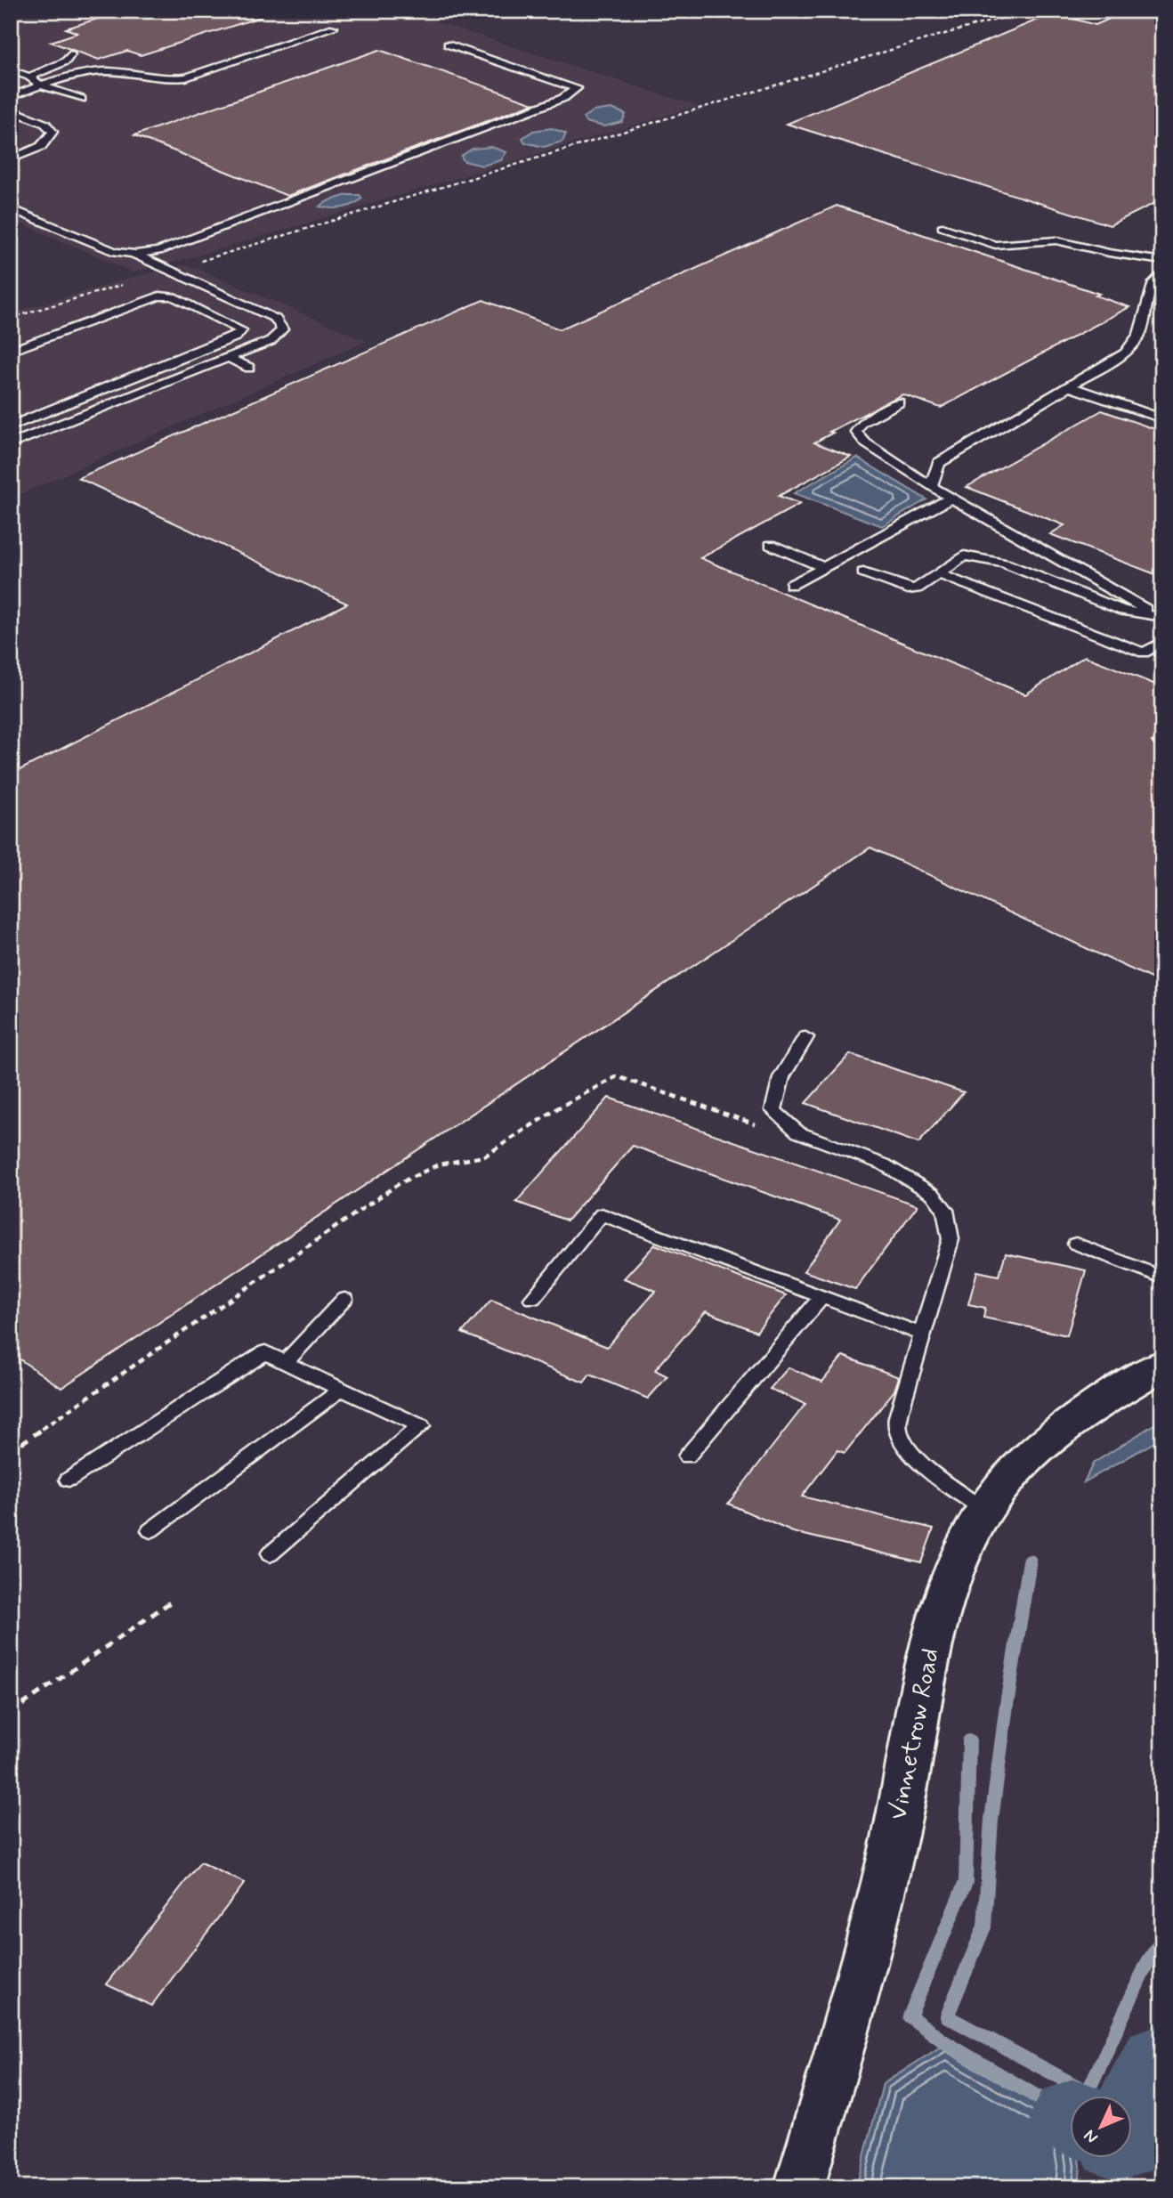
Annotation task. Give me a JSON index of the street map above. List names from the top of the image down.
{
  "streets": {
    "street": ["Vinnetrow Road"]
  },
  "north": "bottom left"
}
